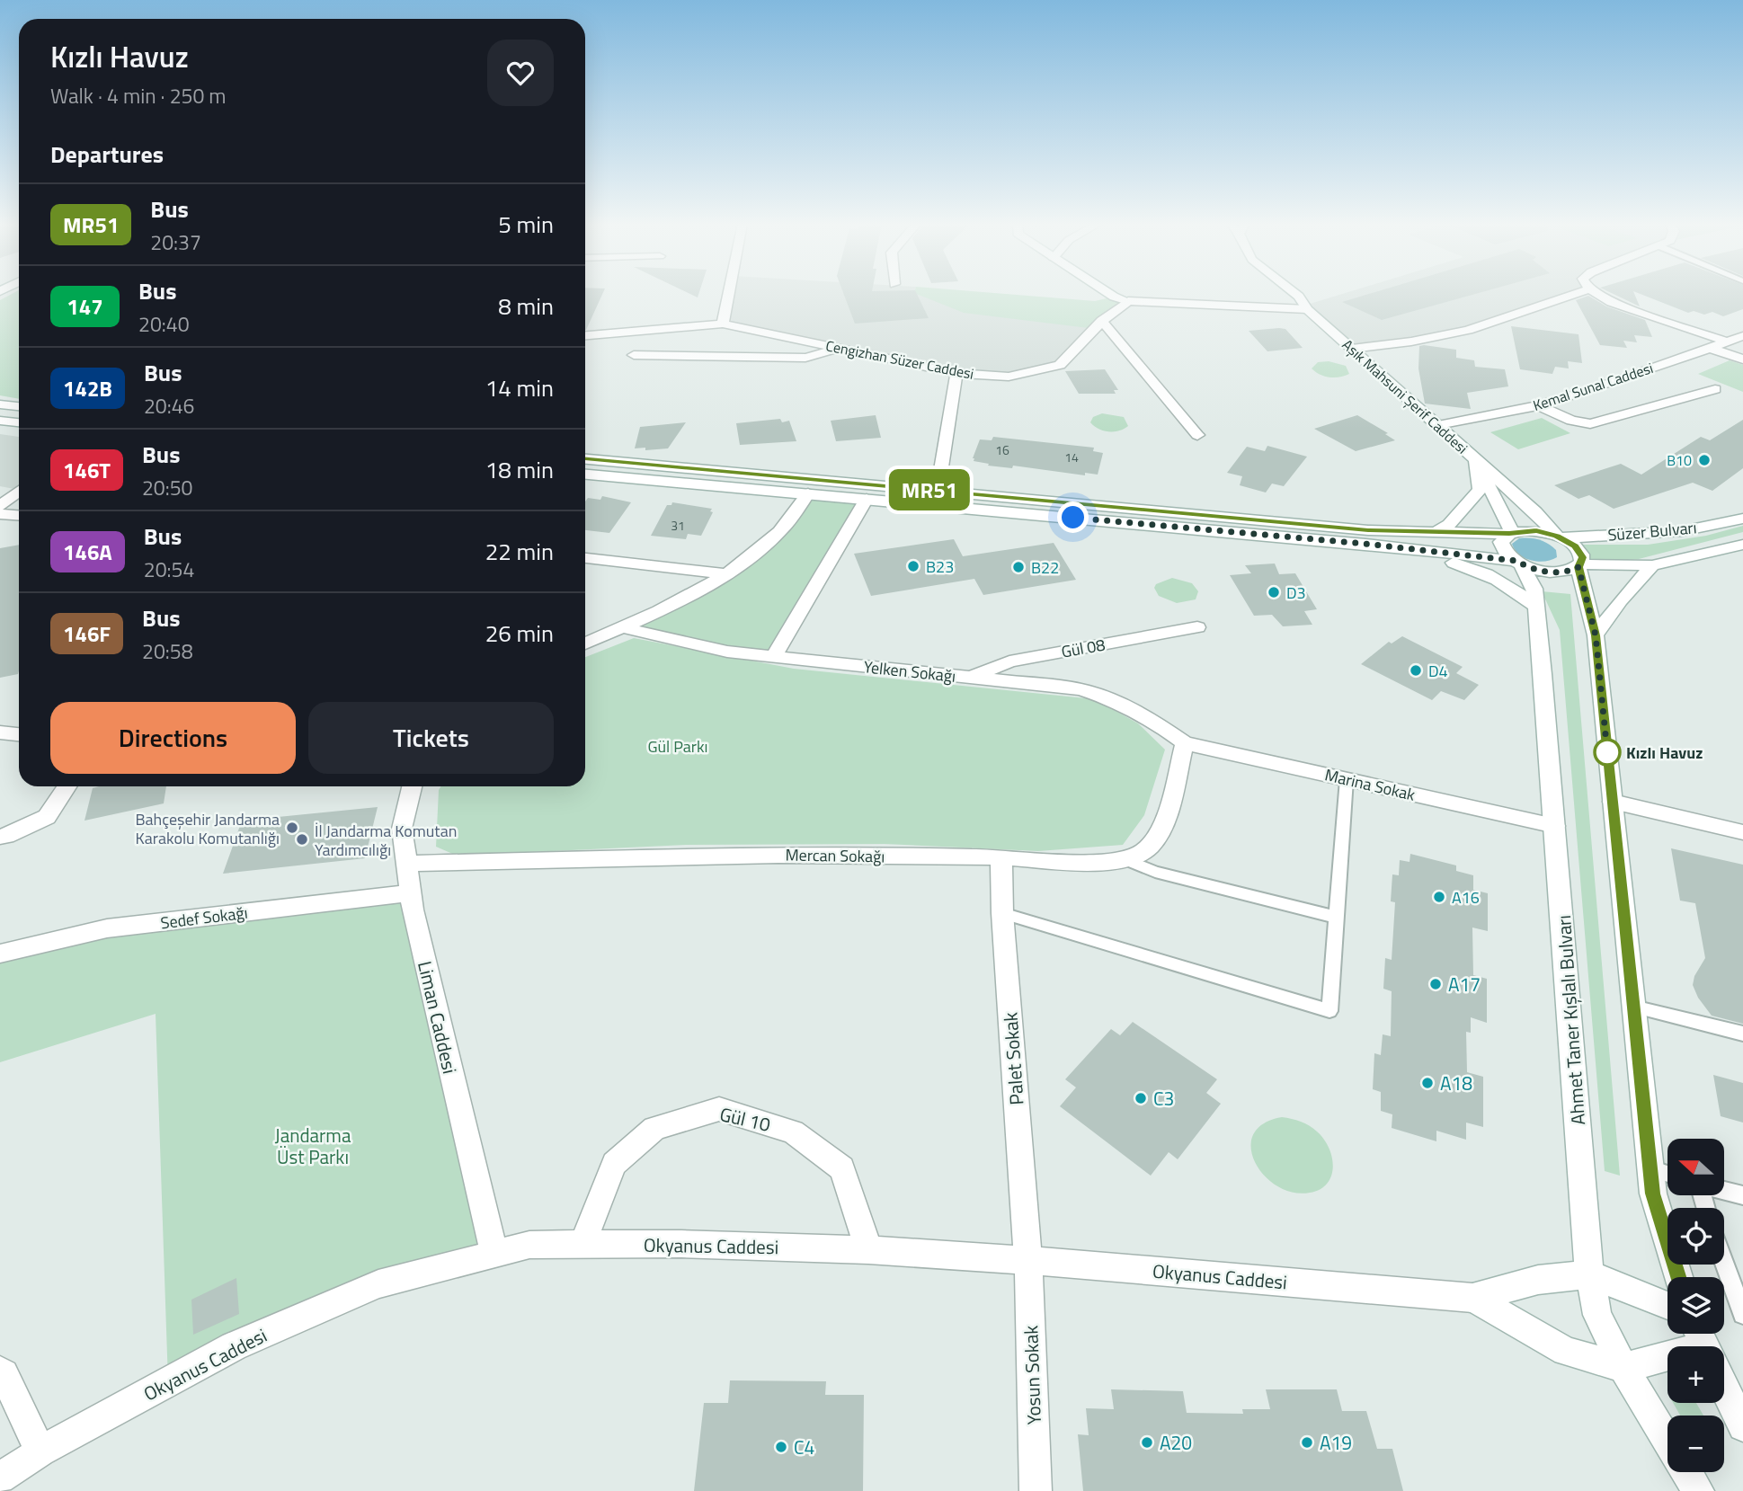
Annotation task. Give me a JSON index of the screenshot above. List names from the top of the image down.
{
  "streets": {
    "street": [
      "Cengizhan Süzer Caddesi",
      "Kemal Sunal Caddesi",
      "Aşık Mahsuni Şerif Caddesi",
      "Süzer Bulvarı",
      "Gül 08",
      "Yelken Sokağı",
      "Marina Sokak",
      "Mercan Sokağı",
      "Sedef Sokağı",
      "Liman Caddesi",
      "Ahmet Taner Kışlalı Bulvarı",
      "Palet Sokak",
      "Gül 10",
      "Okyanus Caddesi",
      "Yosun Sokak"
    ]
  },
  "crossings": [
    ["Kemal Sunal Caddesi", "Aşık Mahsuni Şerif Caddesi"],
    ["Aşık Mahsuni Şerif Caddesi", "Süzer Bulvarı"],
    ["Süzer Bulvarı", "Ahmet Taner Kışlalı Bulvarı"],
    ["Gül 08", "Yelken Sokağı"],
    ["Yelken Sokağı", "Marina Sokak"],
    ["Yelken Sokağı", "Mercan Sokağı"],
    ["Marina Sokak", "Mercan Sokağı"],
    ["Marina Sokak", "Ahmet Taner Kışlalı Bulvarı"],
    ["Mercan Sokağı", "Liman Caddesi"],
    ["Mercan Sokağı", "Palet Sokak"],
    ["Sedef Sokağı", "Liman Caddesi"],
    ["Liman Caddesi", "Okyanus Caddesi"],
    ["Palet Sokak", "Okyanus Caddesi"],
    ["Palet Sokak", "Yosun Sokak"],
    ["Gül 10", "Okyanus Caddesi"],
    ["Okyanus Caddesi", "Yosun Sokak"]
  ],
  "parks": ["Gül Parkı", "Jandarma Üst Parkı"],
  "places": [
    "B10",
    "B23",
    "B22",
    "D3",
    "D4",
    "Kızlı Havuz",
    "Bahçeşehir Jandarma Karakolu Komutanlığı",
    "İl Jandarma Komutan Yardımcılığı",
    "A16",
    "A17",
    "A18",
    "C3",
    "A20",
    "A19",
    "C4"
  ],
  "lines": ["bus line MR51"],
  "house_numbers": ["16", "14", "31"],
  "north": "left",
  "page": {
    "on_map": "MR51",
    "heading": [
      ["Kızlı Havuz", "Walk · 4 min · 250 m"],
      "Departures"
    ],
    "list": [
      {
        "mark": "MR51",
        "name": "Bus",
        "note": "20:37",
        "value": "5 min"
      },
      {
        "mark": "147",
        "name": "Bus",
        "note": "20:40",
        "value": "8 min"
      },
      {
        "mark": "142B",
        "name": "Bus",
        "note": "20:46",
        "value": "14 min"
      },
      {
        "mark": "146T",
        "name": "Bus",
        "note": "20:50",
        "value": "18 min"
      },
      {
        "mark": "146A",
        "name": "Bus",
        "note": "20:54",
        "value": "22 min"
      },
      {
        "mark": "146F",
        "name": "Bus",
        "note": "20:58",
        "value": "26 min"
      }
    ],
    "buttons": ["Directions", "Tickets"],
    "map_buttons": ["+", "−"]
  }
}
